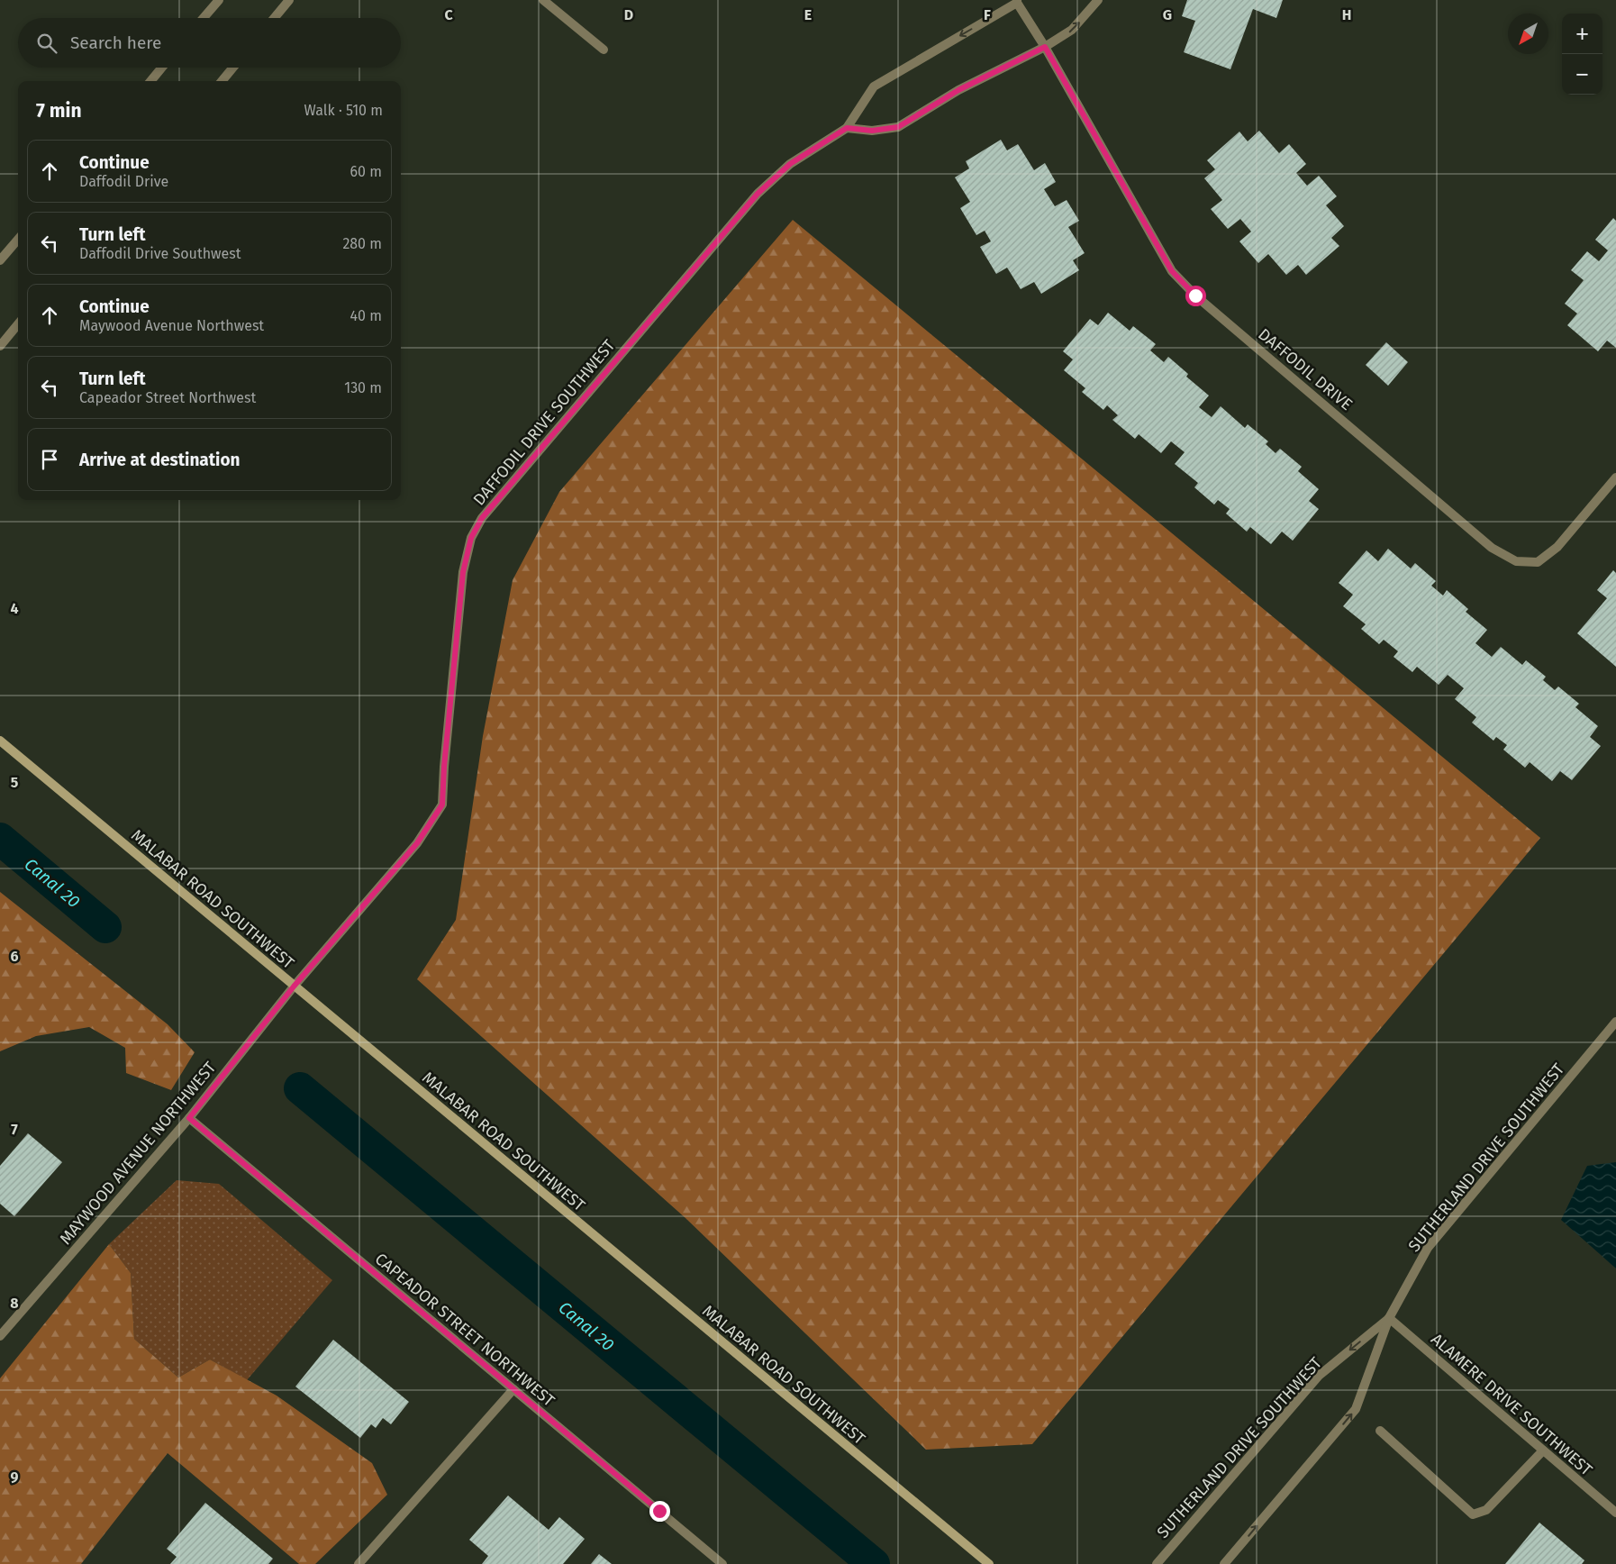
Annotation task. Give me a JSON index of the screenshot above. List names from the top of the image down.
{
  "streets": {
    "main road": ["MALABAR ROAD SOUTHWEST"],
    "street": [
      "DAFFODIL DRIVE",
      "DAFFODIL DRIVE SOUTHWEST",
      "MAYWOOD AVENUE NORTHWEST",
      "SUTHERLAND DRIVE SOUTHWEST",
      "CAPEADOR STREET NORTHWEST",
      "ALAMERE DRIVE SOUTHWEST"
    ]
  },
  "crossings": [
    ["DAFFODIL DRIVE", "DAFFODIL DRIVE SOUTHWEST"],
    ["DAFFODIL DRIVE SOUTHWEST", "MALABAR ROAD SOUTHWEST"],
    ["DAFFODIL DRIVE SOUTHWEST", "MAYWOOD AVENUE NORTHWEST"],
    ["MALABAR ROAD SOUTHWEST", "MAYWOOD AVENUE NORTHWEST"],
    ["MAYWOOD AVENUE NORTHWEST", "CAPEADOR STREET NORTHWEST"],
    ["SUTHERLAND DRIVE SOUTHWEST", "ALAMERE DRIVE SOUTHWEST"]
  ],
  "water": ["Canal 20"],
  "north": "bottom left",
  "page": {
    "map_buttons": ["+", "−"],
    "search": "Search here",
    "heading": ["7 min", "Walk · 510 m"],
    "list": [
      ["Continue", "Daffodil Drive", "60 m"],
      ["Turn left", "Daffodil Drive Southwest", "280 m"],
      ["Continue", "Maywood Avenue Northwest", "40 m"],
      ["Turn left", "Capeador Street Northwest", "130 m"],
      "Arrive at destination"
    ]
  },
  "grid": {
    "columns": [
      "C",
      "D",
      "E",
      "F",
      "G",
      "H"
    ],
    "rows": [
      "4",
      "5",
      "6",
      "7",
      "8",
      "9"
    ]
  }
}
